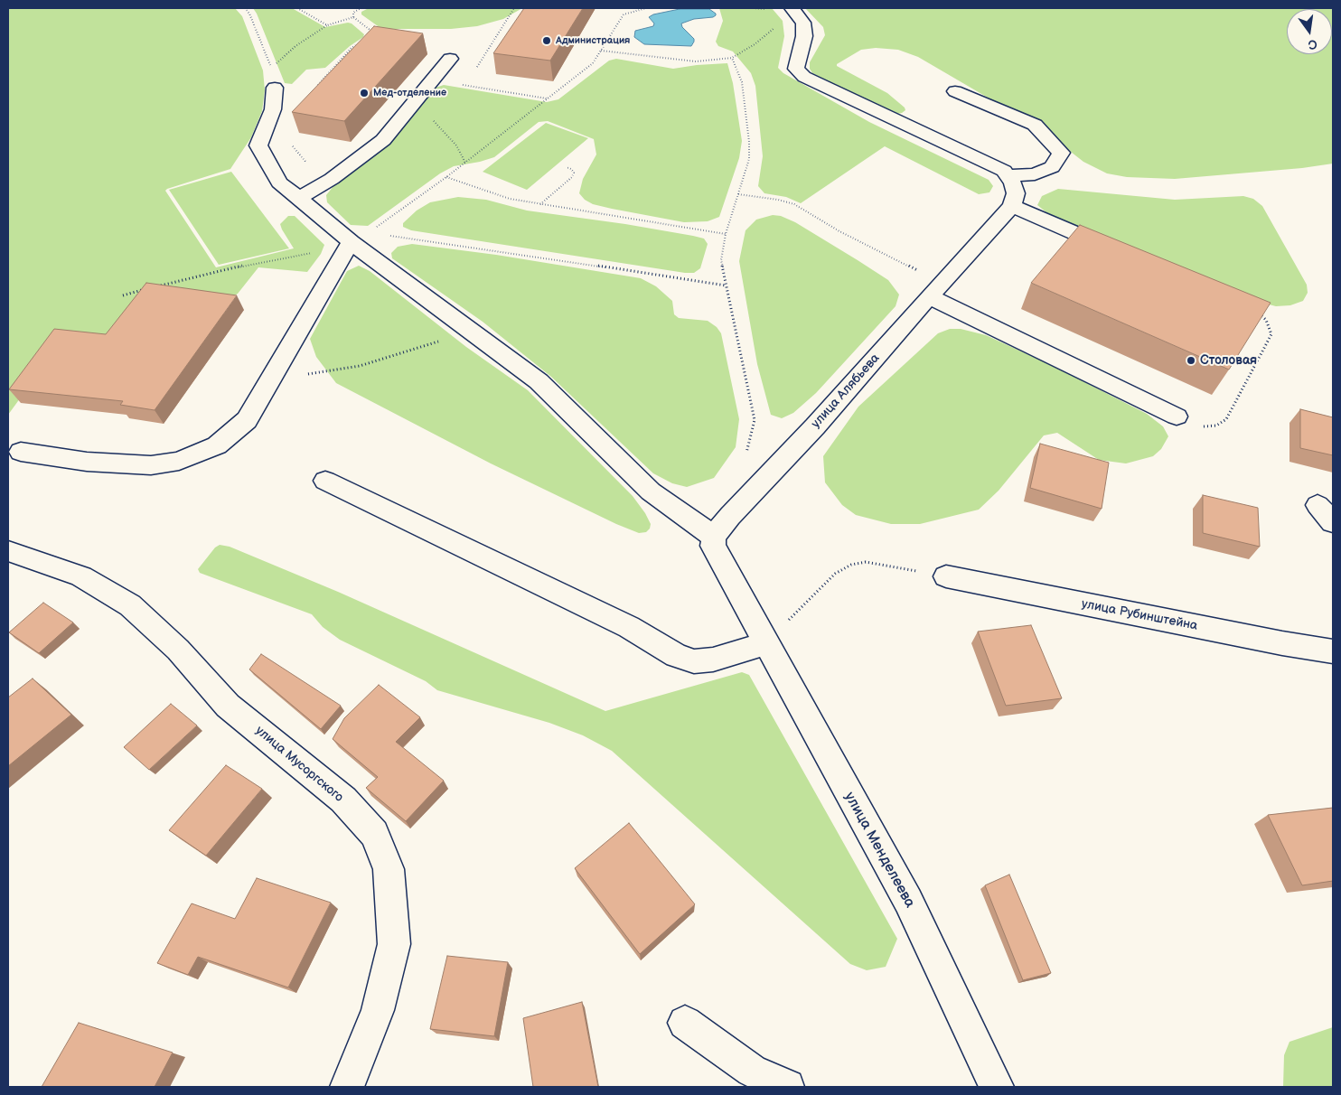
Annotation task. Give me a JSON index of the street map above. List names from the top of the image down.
{
  "streets": {
    "street": [
      "улица Алябьева",
      "улица Рубинштейна",
      "улица Мусоргского",
      "улица Менделеева"
    ]
  },
  "crossings": [
    ["улица Алябьева", "улица Менделеева"]
  ],
  "places": ["Администрация", "Мед-отделение", "Столовая"],
  "north": "bottom"
}
